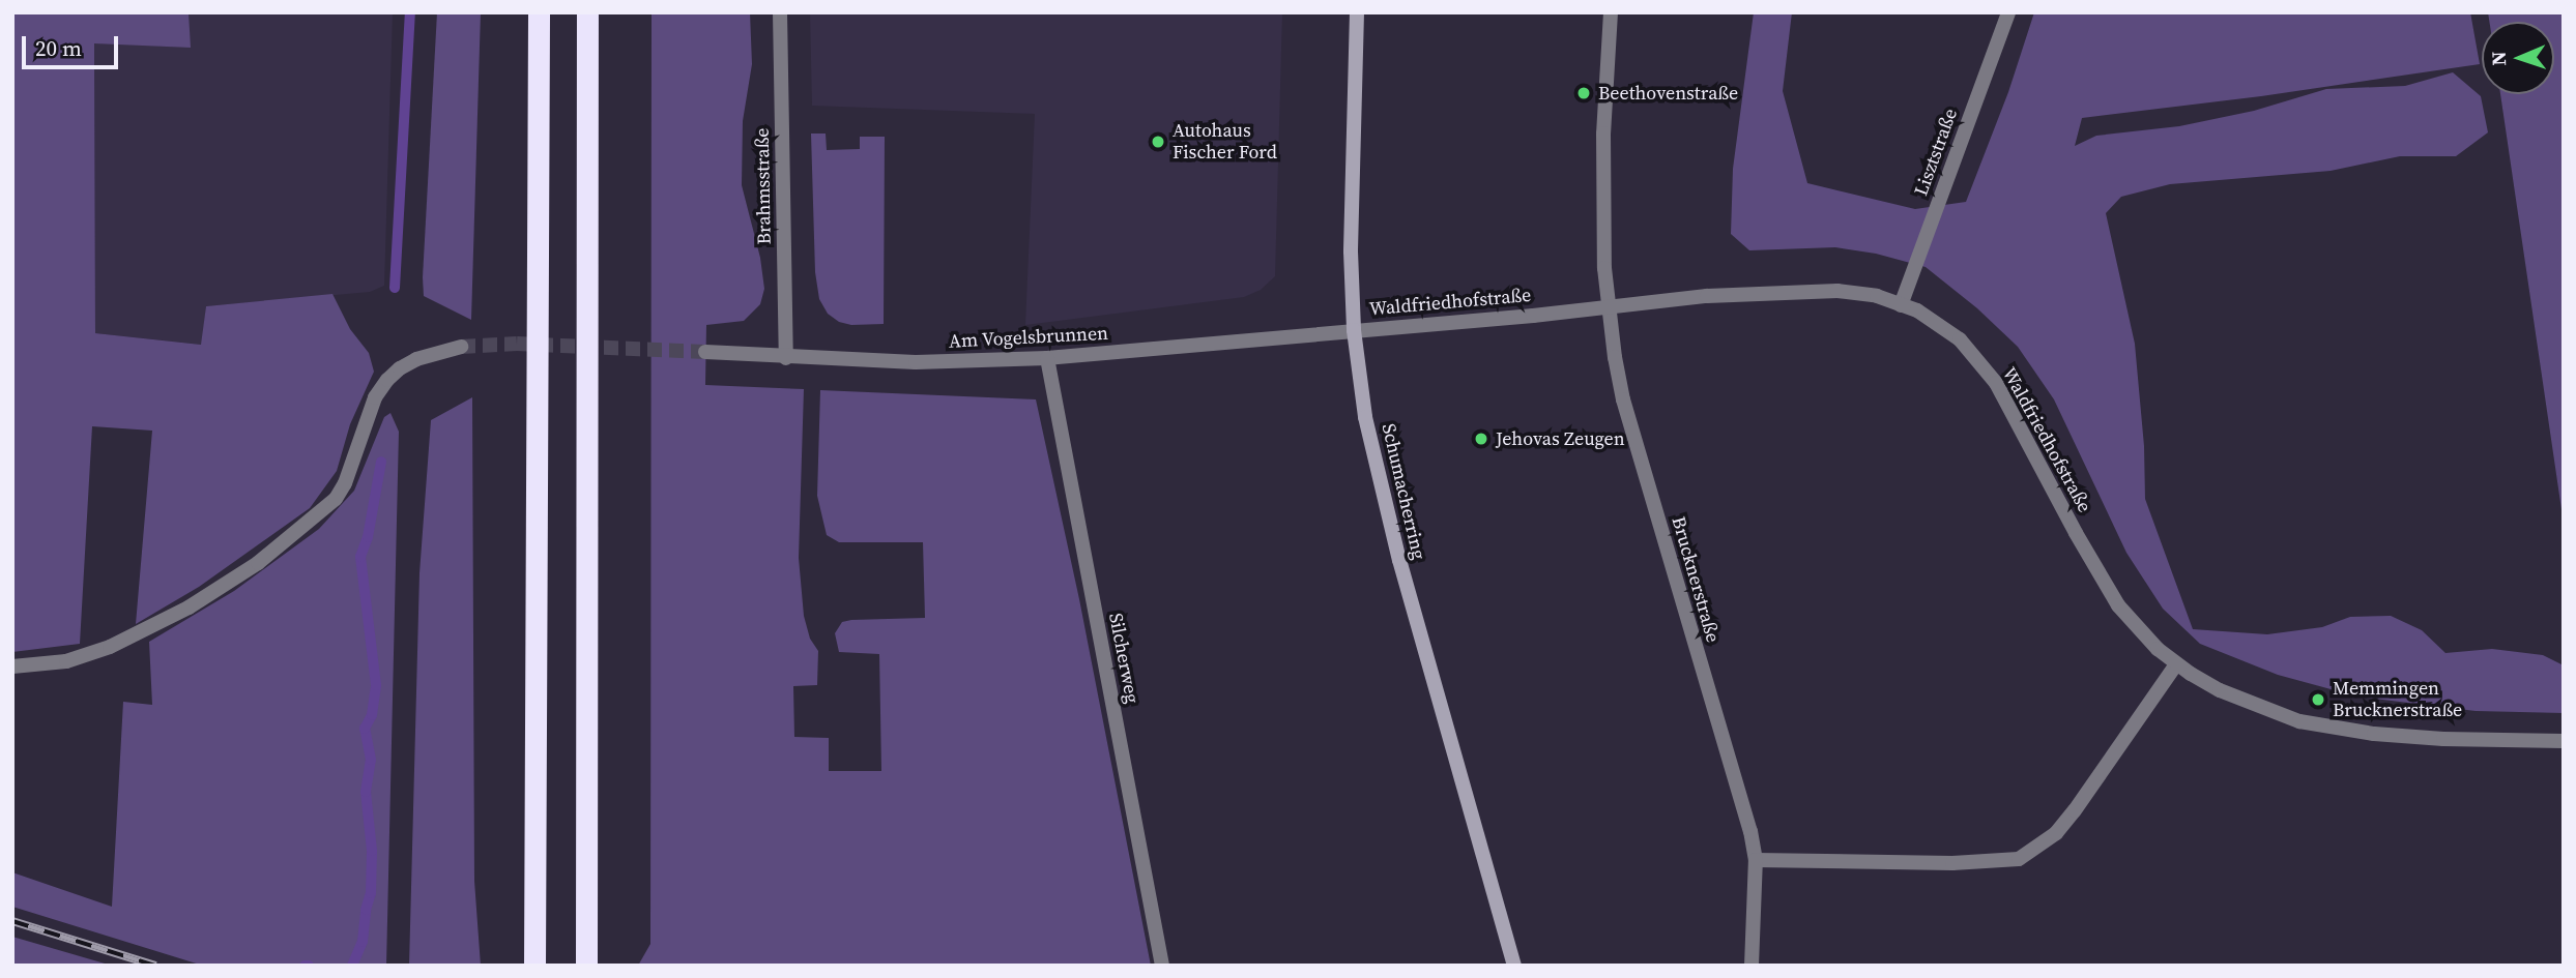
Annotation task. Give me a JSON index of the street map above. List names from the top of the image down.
{
  "streets": {
    "main road": ["Schumacherring"],
    "street": [
      "Lisztstraße",
      "Brahmsstraße",
      "Waldfriedhofstraße",
      "Am Vogelsbrunnen",
      "Brucknerstraße",
      "Silcherweg"
    ]
  },
  "crossings": [
    ["Lisztstraße", "Waldfriedhofstraße"],
    ["Brahmsstraße", "Am Vogelsbrunnen"],
    ["Waldfriedhofstraße", "Am Vogelsbrunnen"],
    ["Waldfriedhofstraße", "Schumacherring"],
    ["Waldfriedhofstraße", "Brucknerstraße"],
    ["Am Vogelsbrunnen", "Schumacherring"],
    ["Am Vogelsbrunnen", "Silcherweg"]
  ],
  "places": [
    "Beethovenstraße",
    "Autohaus Fischer Ford",
    "Jehovas Zeugen",
    "Memmingen Brucknerstraße"
  ],
  "scale_bar": "20 m",
  "north": "left"
}
